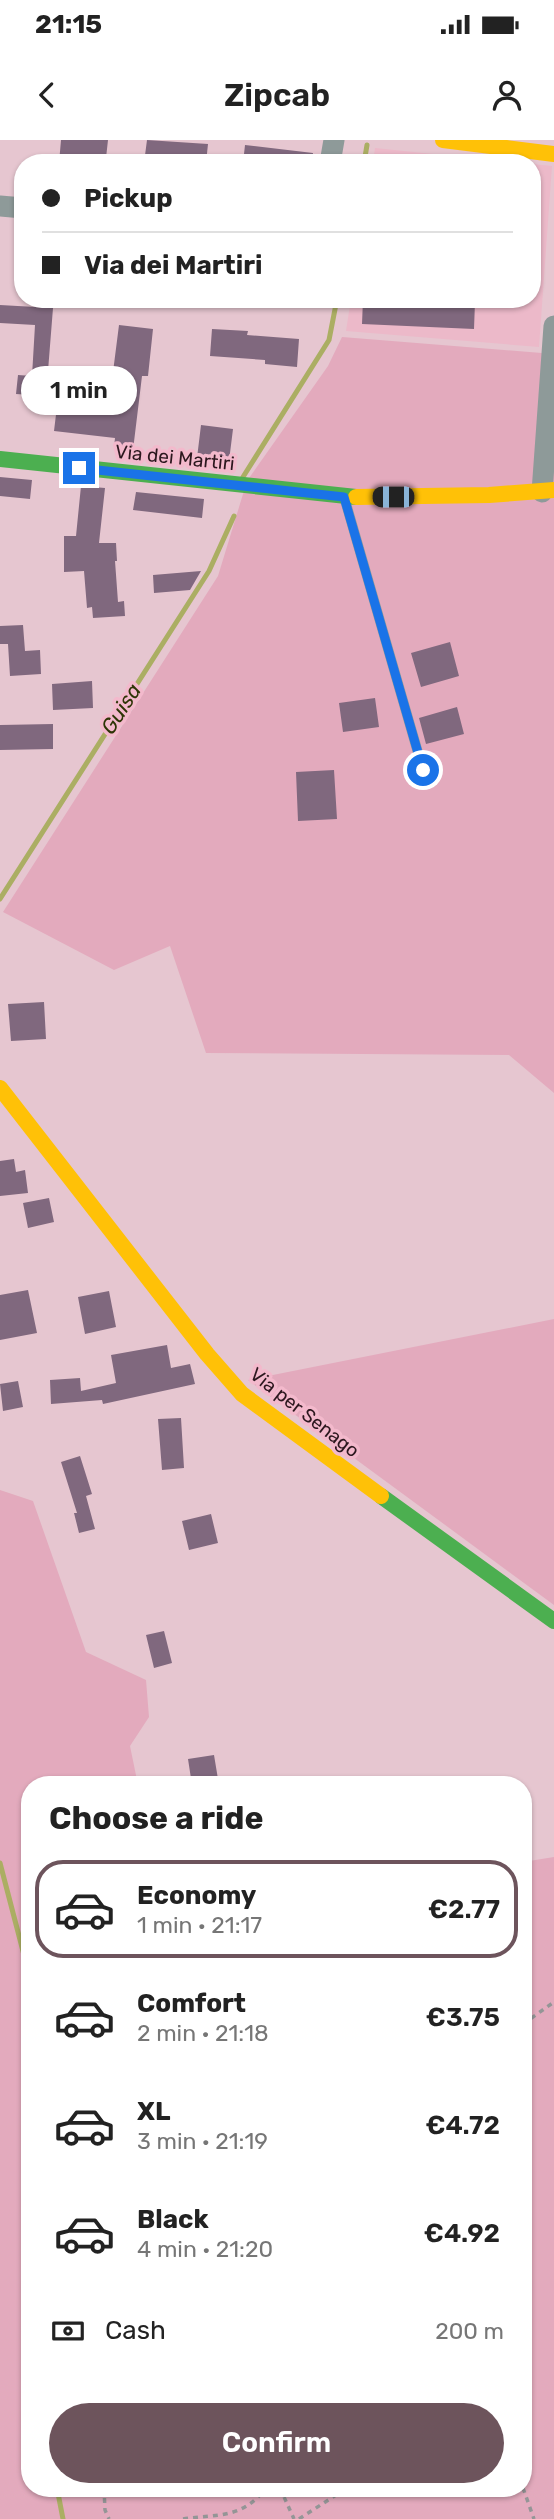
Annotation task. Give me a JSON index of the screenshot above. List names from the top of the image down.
{
  "streets": {
    "street": ["Via dei Martiri", "Via per Senago"]
  },
  "water": ["Guisa"],
  "page": {
    "status": "21:15",
    "header": "Zipcab",
    "banner": ["Pickup", "Via dei Martiri"],
    "bubble": "1 min",
    "heading": "Choose a ride",
    "list": [
      {
        "name": "Economy",
        "note": "1 min · 21:17",
        "value": "€2.77"
      },
      {
        "name": "Comfort",
        "note": "2 min · 21:18",
        "value": "€3.75"
      },
      {
        "name": "XL",
        "note": "3 min · 21:19",
        "value": "€4.72"
      },
      {
        "name": "Black",
        "note": "4 min · 21:20",
        "value": "€4.92"
      }
    ],
    "pay": ["Cash", "200 m"],
    "buttons": "Confirm"
  }
}
